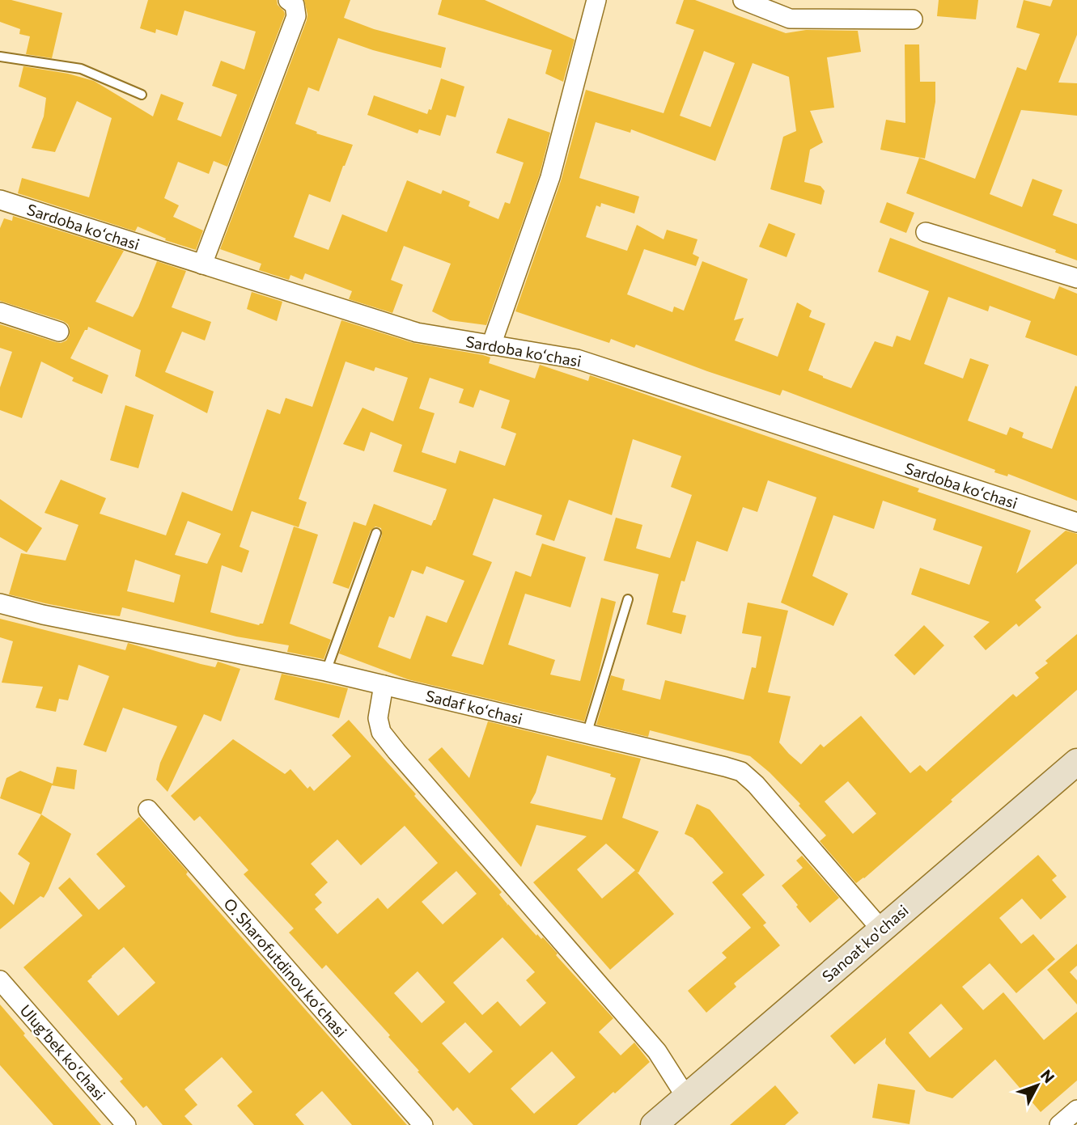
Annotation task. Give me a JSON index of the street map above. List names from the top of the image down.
{
  "streets": {
    "main road": ["Sanoat ko'chasi"],
    "street": [
      "Sardoba koʻchasi",
      "Sadaf koʻchasi",
      "O. Sharofutdinov koʻchasi",
      "Ulugʻbek koʻchasi"
    ]
  },
  "crossings": [
    ["Sadaf koʻchasi", "Sanoat ko'chasi"]
  ],
  "north": "top right"
}
